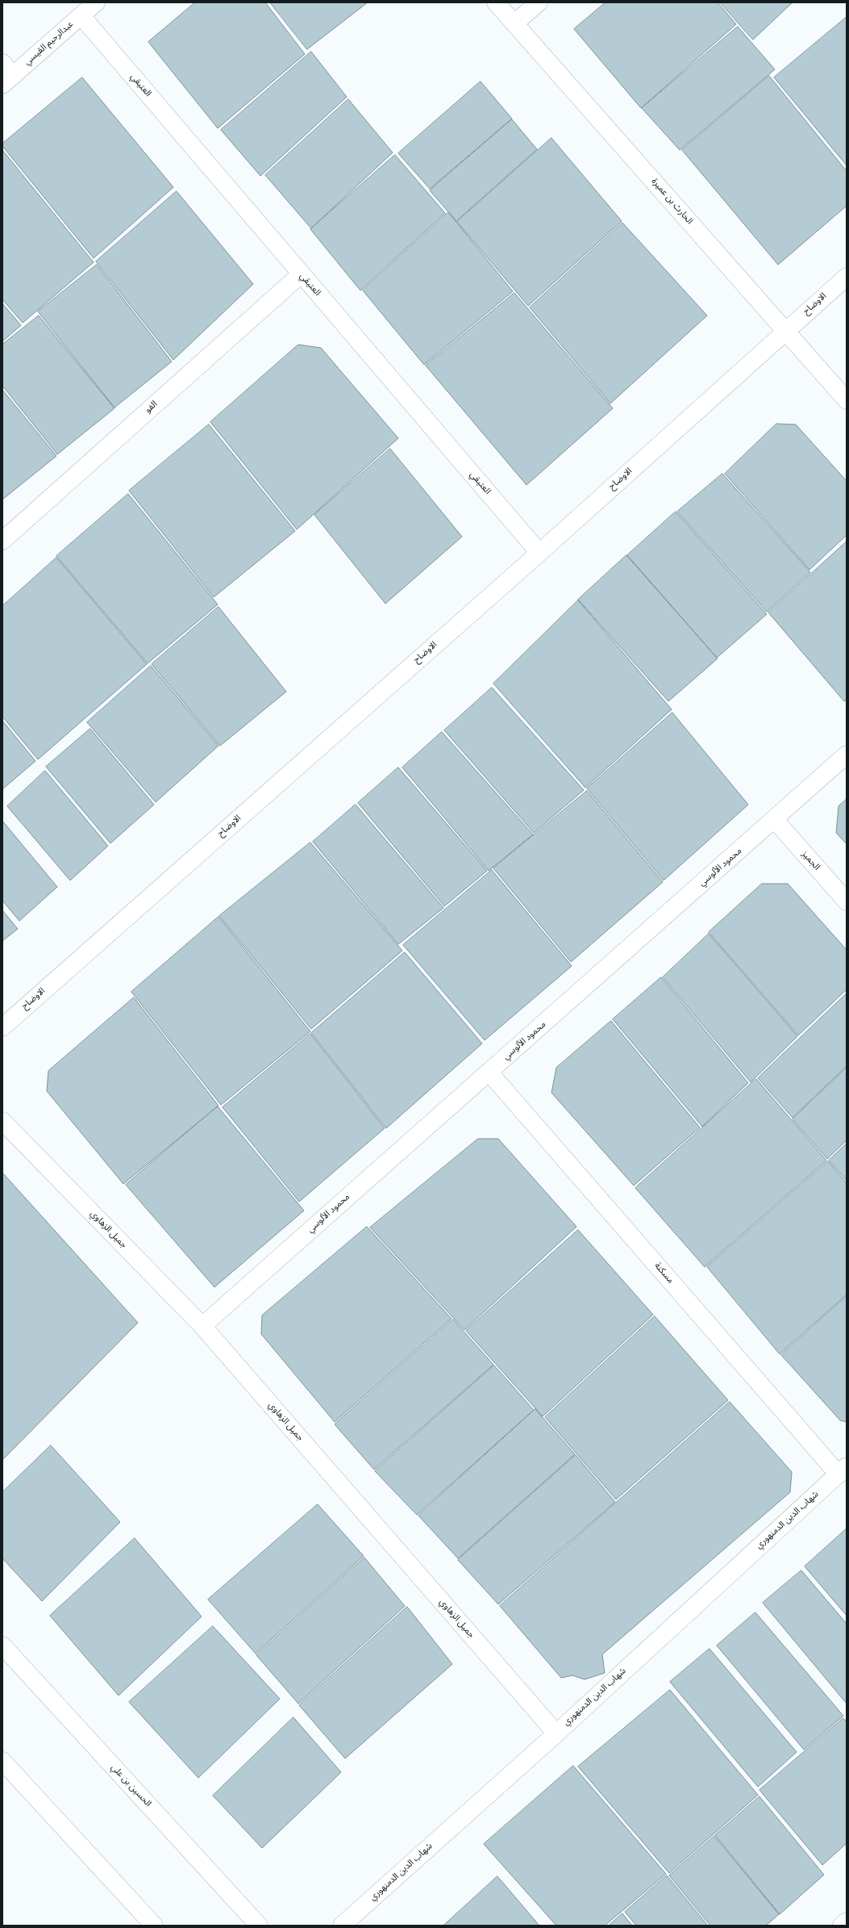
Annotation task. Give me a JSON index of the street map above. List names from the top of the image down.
{
  "streets": {
    "street": [
      "عبدالرحيم القيسي",
      "العتيقي",
      "الحارث بن عميرة",
      "الاوضاح",
      "الفو",
      "الجميز",
      "محمود الألوسي",
      "جميل الزهاوي",
      "مسكنة",
      "شهاب الدين الدمنهوري",
      "الحسين بن علي"
    ]
  },
  "crossings": [
    ["عبدالرحيم القيسي", "العتيقي"],
    ["العتيقي", "الاوضاح"],
    ["العتيقي", "الفو"],
    ["الحارث بن عميرة", "الاوضاح"],
    ["الجميز", "محمود الألوسي"],
    ["محمود الألوسي", "جميل الزهاوي"],
    ["محمود الألوسي", "مسكنة"],
    ["جميل الزهاوي", "شهاب الدين الدمنهوري"],
    ["مسكنة", "شهاب الدين الدمنهوري"]
  ]
}
